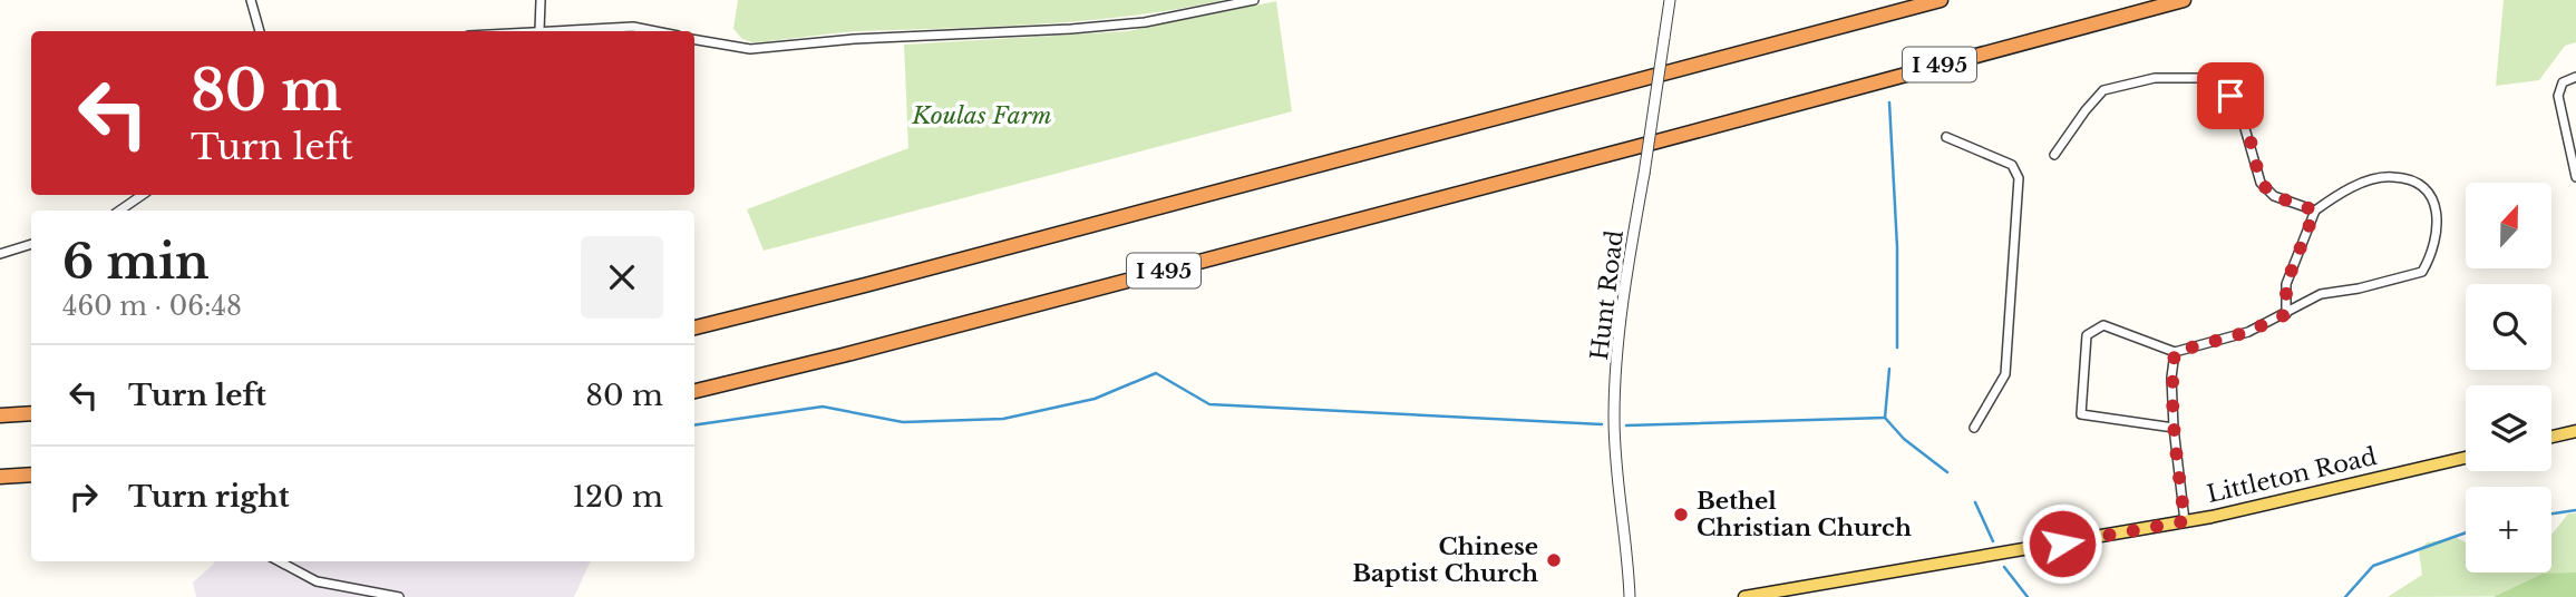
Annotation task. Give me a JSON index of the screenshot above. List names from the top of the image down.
{
  "streets": {
    "highway": ["I 495"],
    "main road": ["Littleton Road"],
    "street": ["Hunt Road"]
  },
  "parks": ["Koulas Farm"],
  "places": ["Bethel Christian Church", "Chinese Baptist Church"],
  "north": "top",
  "page": {
    "turn": ["80 m", "Turn left"],
    "map_buttons": "+",
    "heading": ["6 min", "460 m · 06:48"],
    "list": [
      {
        "name": "Turn left",
        "value": "80 m"
      },
      {
        "name": "Turn right",
        "value": "120 m"
      }
    ]
  }
}
